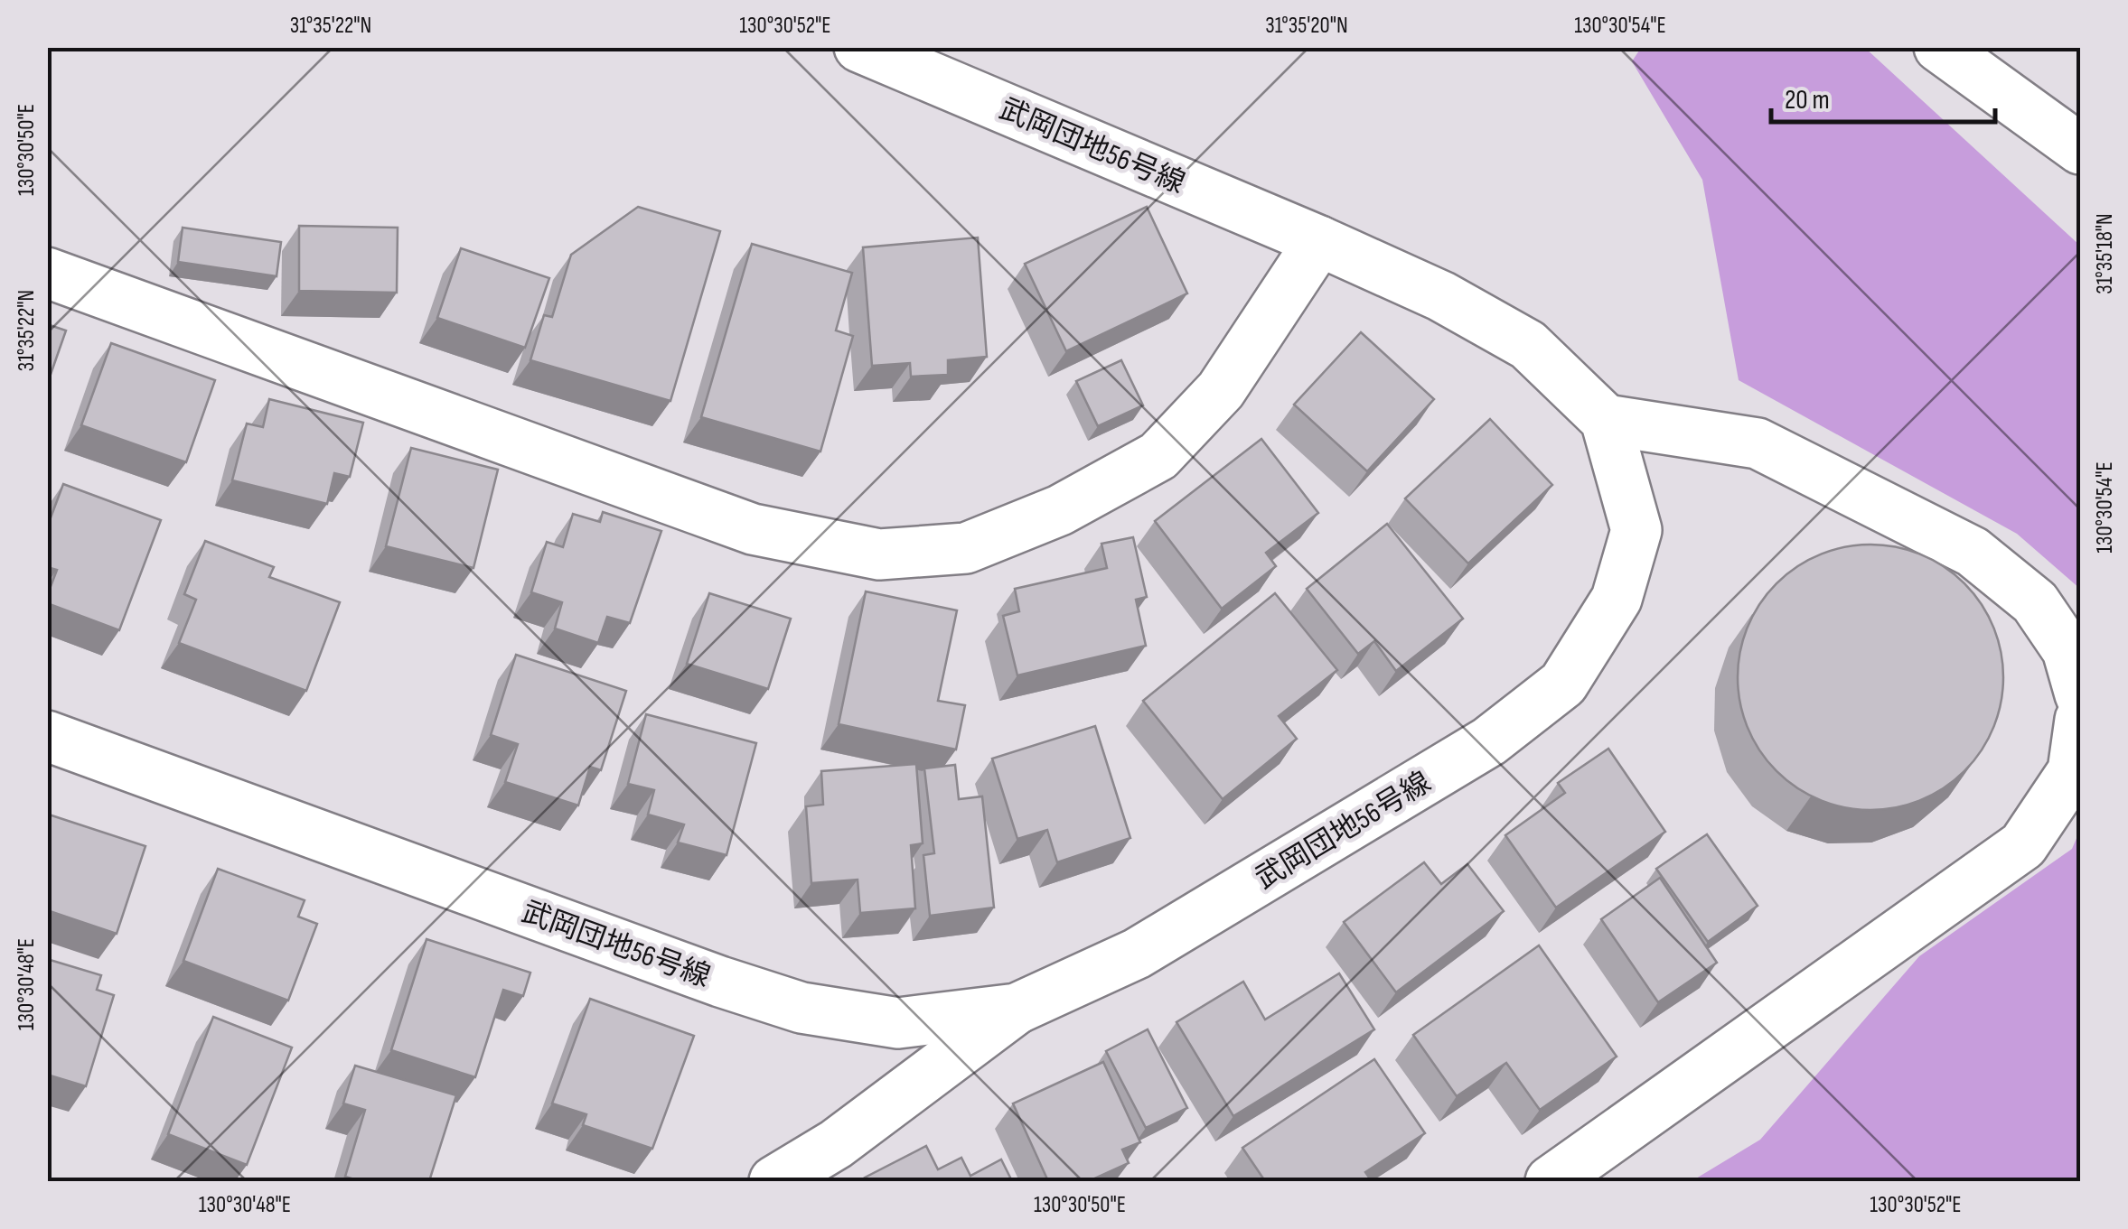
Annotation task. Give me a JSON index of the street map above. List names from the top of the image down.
{
  "streets": {
    "main road": ["武岡団地56号線"]
  },
  "scale_bar": "20 m",
  "coordinates": [
    "31°35'22\"N",
    "130°30'52\"E",
    "31°35'20\"N",
    "130°30'54\"E",
    "130°30'50\"E",
    "31°35'18\"N",
    "130°30'48\"E"
  ]
}
